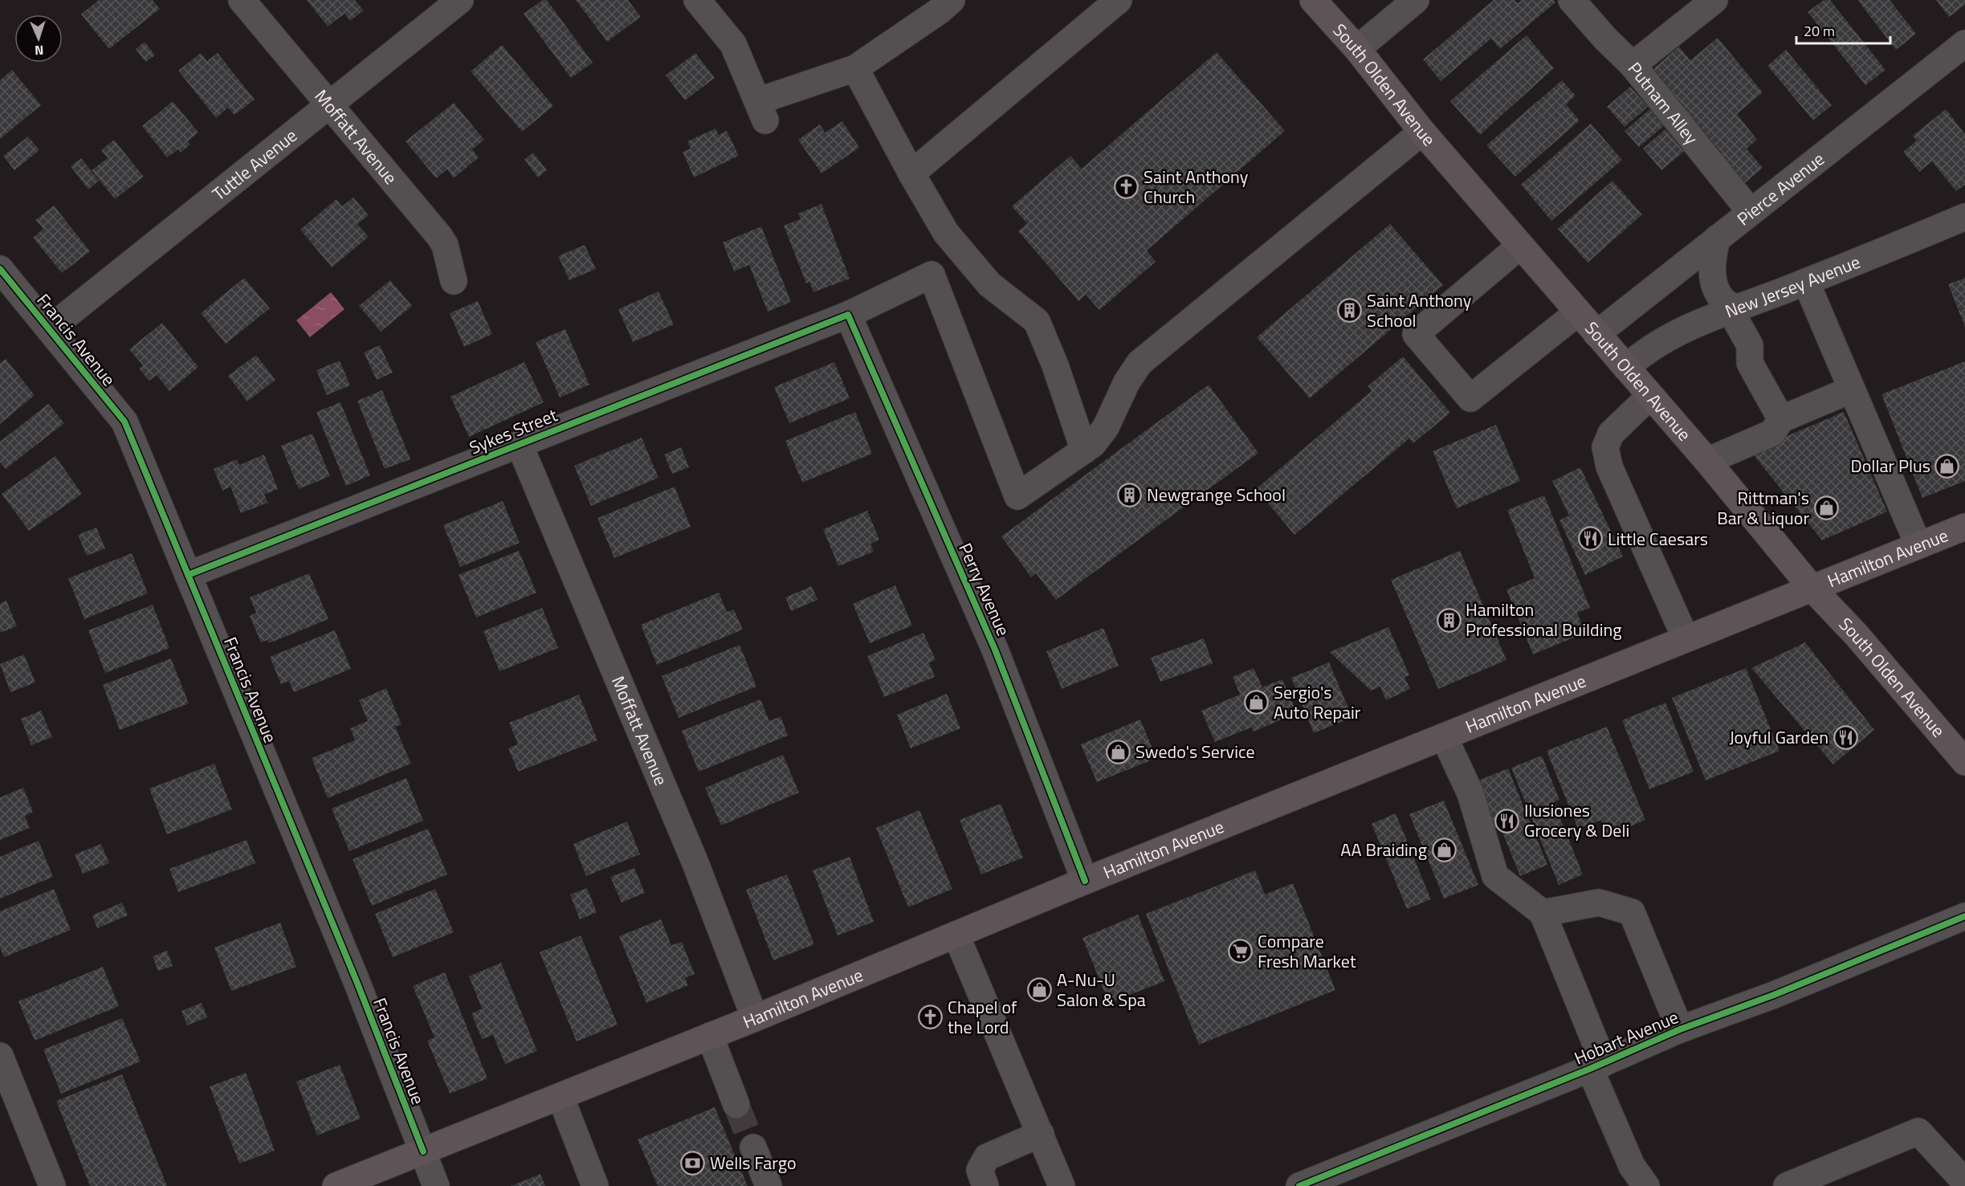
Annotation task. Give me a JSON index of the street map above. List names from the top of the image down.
{
  "streets": {
    "main road": ["South Olden Avenue", "Hamilton Avenue"],
    "street": [
      "Putnam Alley",
      "Moffatt Avenue",
      "Tuttle Avenue",
      "Pierce Avenue",
      "New Jersey Avenue",
      "Francis Avenue",
      "Sykes Street",
      "Perry Avenue",
      "Hobart Avenue"
    ]
  },
  "crossings": [
    ["South Olden Avenue", "Pierce Avenue"],
    ["South Olden Avenue", "New Jersey Avenue"],
    ["South Olden Avenue", "Hamilton Avenue"],
    ["Putnam Alley", "Pierce Avenue"],
    ["Moffatt Avenue", "Tuttle Avenue"],
    ["Moffatt Avenue", "Sykes Street"],
    ["Moffatt Avenue", "Hamilton Avenue"],
    ["Tuttle Avenue", "Francis Avenue"],
    ["Francis Avenue", "Sykes Street"],
    ["Francis Avenue", "Hamilton Avenue"],
    ["Sykes Street", "Perry Avenue"],
    ["Hamilton Avenue", "Perry Avenue"]
  ],
  "places": {
    "church": ["Saint Anthony Church", "Chapel of the Lord"],
    "building": ["Saint Anthony School", "Newgrange School", "Hamilton Professional Building"],
    "shop": [
      "Dollar Plus",
      "Rittman's Bar & Liquor",
      "Sergio's Auto Repair",
      "Swedo's Service",
      "AA Braiding",
      "A-Nu-U Salon & Spa"
    ],
    "restaurant": ["Little Caesars", "Joyful Garden", "Ilusiones Grocery & Deli"],
    "supermarket": ["Compare Fresh Market"],
    "bank": ["Wells Fargo"]
  },
  "scale_bar": "20 m",
  "north": "bottom"
}
